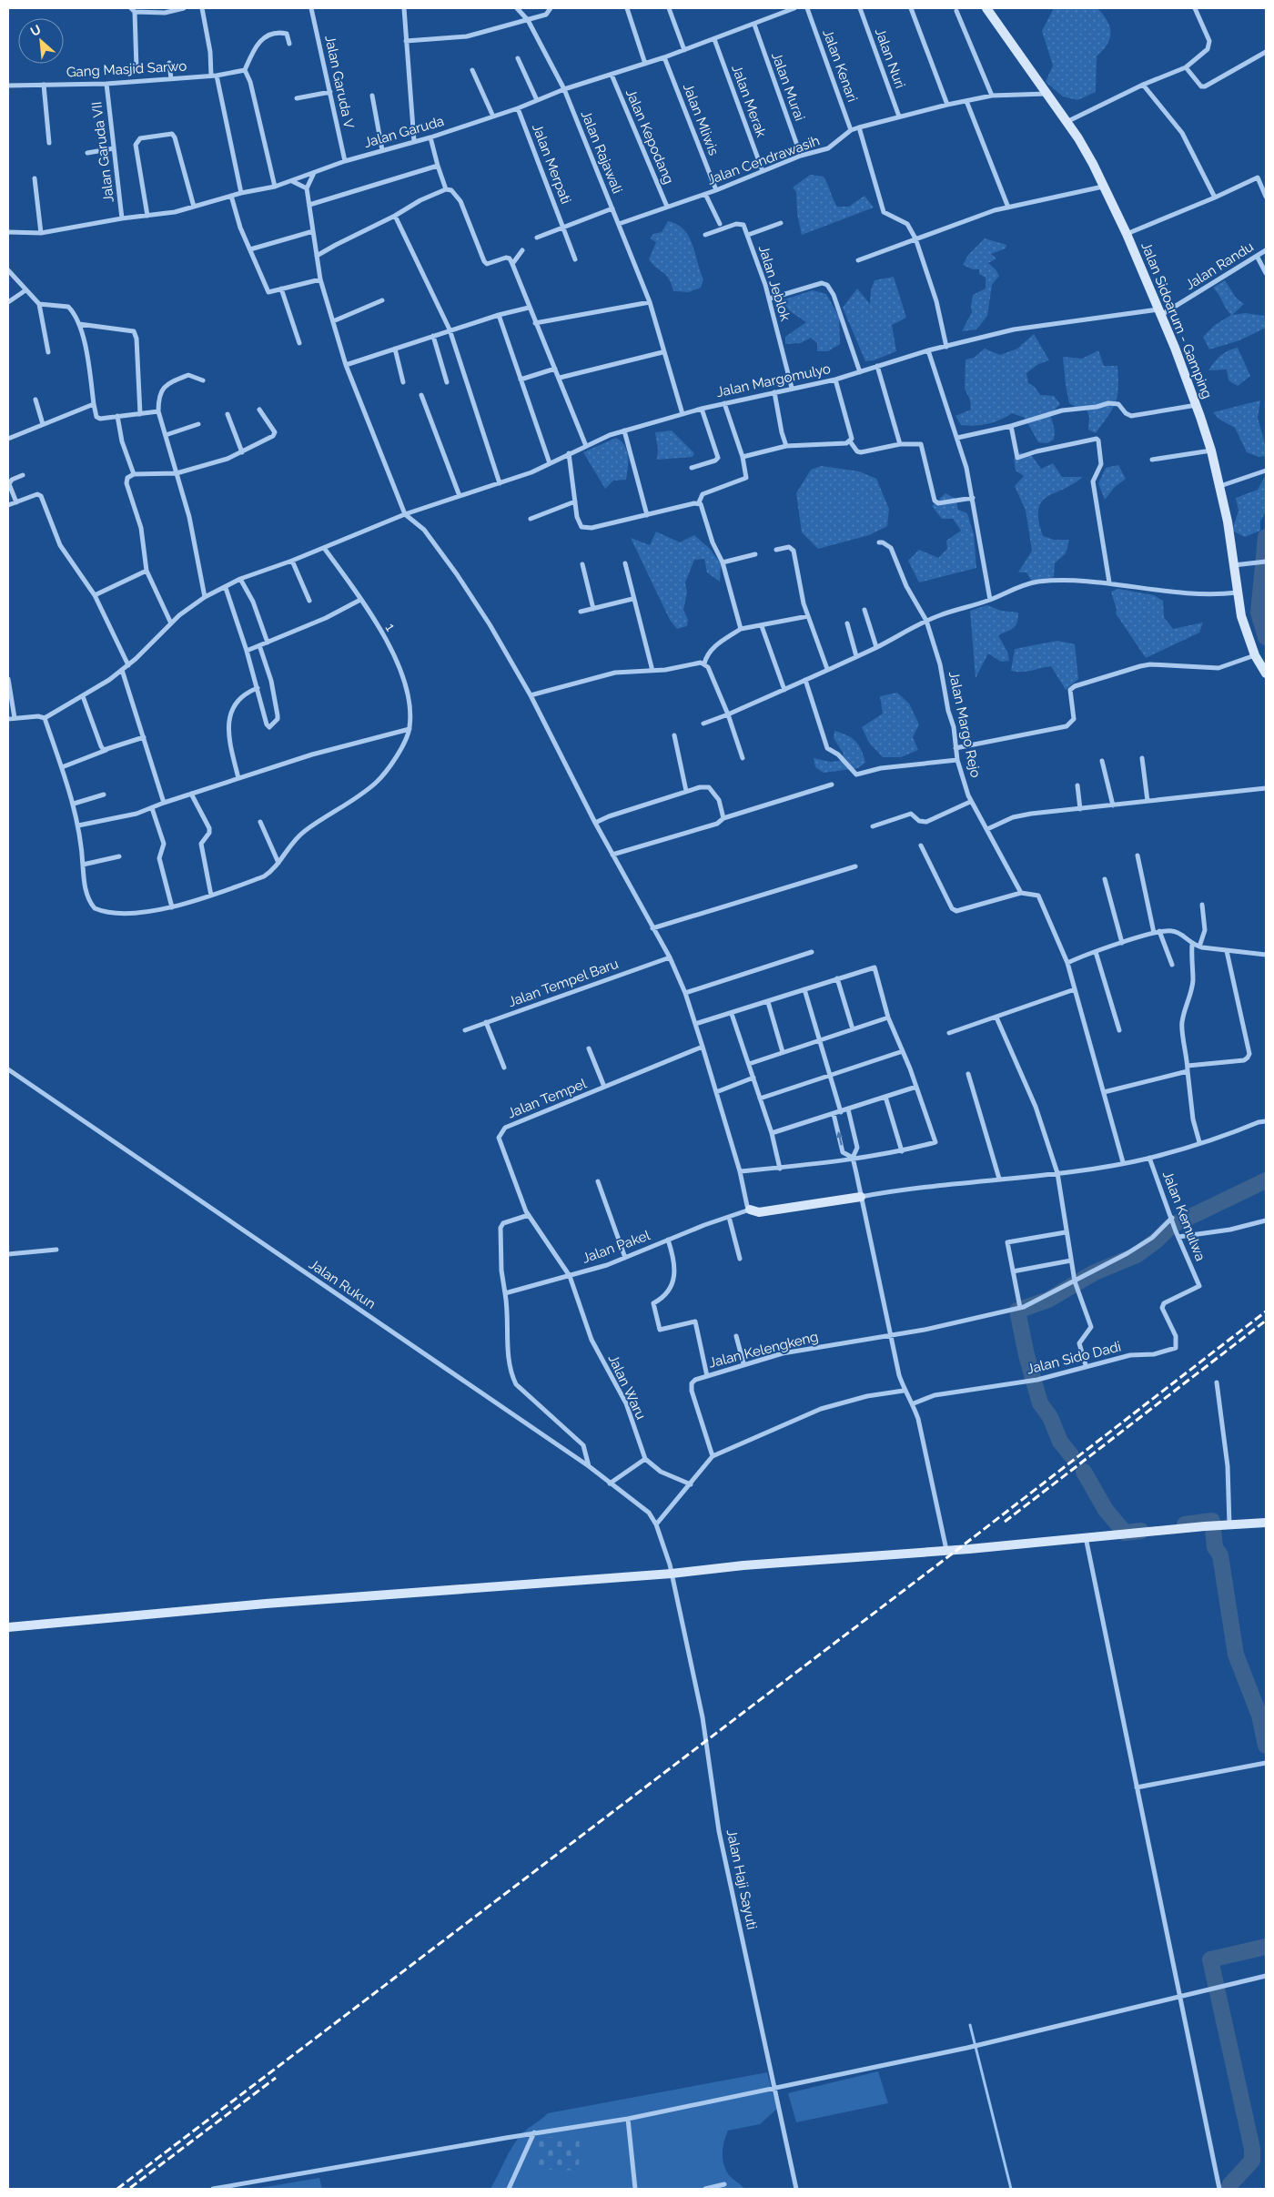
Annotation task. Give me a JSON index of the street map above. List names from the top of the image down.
{
  "streets": {
    "main road": ["Jalan Sidoarum - Gamping"],
    "street": [
      "Jalan Nuri",
      "Jalan Kenari",
      "Gang Masjid Sarwo",
      "Jalan Garuda V",
      "Jalan Murai",
      "Jalan Merak",
      "Jalan Mliwis",
      "Jalan Garuda",
      "Jalan Kepodang",
      "Jalan Garuda VII",
      "Jalan Rajawali",
      "Jalan Cendrawasih",
      "Jalan Merpati",
      "Jalan Randu",
      "Jalan Jeblok",
      "Jalan Margomulyo",
      "1",
      "Jalan Margo Rejo",
      "Jalan Tempel Baru",
      "Jalan Tempel",
      "Jalan Kemulwa",
      "Jalan Pakel",
      "Jalan Rukun",
      "Jalan Kelengkeng",
      "Jalan Sido Dadi",
      "Jalan Waru",
      "Jalan Haji Sayuti"
    ]
  },
  "crossings": [
    ["Jalan Nuri", "Jalan Cendrawasih"],
    ["Jalan Kenari", "Jalan Cendrawasih"],
    ["Gang Masjid Sarwo", "Jalan Garuda VII"],
    ["Jalan Garuda V", "Jalan Garuda"],
    ["Jalan Murai", "Jalan Garuda"],
    ["Jalan Murai", "Jalan Cendrawasih"],
    ["Jalan Merak", "Jalan Garuda"],
    ["Jalan Merak", "Jalan Cendrawasih"],
    ["Jalan Mliwis", "Jalan Garuda"],
    ["Jalan Mliwis", "Jalan Cendrawasih"],
    ["Jalan Garuda", "Jalan Kepodang"],
    ["Jalan Garuda", "Jalan Garuda VII"],
    ["Jalan Garuda", "Jalan Rajawali"],
    ["Jalan Garuda", "Jalan Merpati"],
    ["Jalan Kepodang", "Jalan Cendrawasih"],
    ["Jalan Rajawali", "Jalan Cendrawasih"],
    ["Jalan Rajawali", "Jalan Margomulyo"],
    ["Jalan Cendrawasih", "Jalan Sidoarum - Gamping"],
    ["Jalan Randu", "Jalan Sidoarum - Gamping"],
    ["Jalan Randu", "Jalan Margomulyo"],
    ["Jalan Jeblok", "Jalan Margomulyo"],
    ["Jalan Sidoarum - Gamping", "Jalan Margomulyo"],
    ["Jalan Margomulyo", "1"],
    ["Jalan Tempel", "Jalan Pakel"],
    ["Jalan Tempel", "Jalan Waru"],
    ["Jalan Kemulwa", "Jalan Kelengkeng"],
    ["Jalan Kemulwa", "Jalan Sido Dadi"],
    ["Jalan Pakel", "Jalan Waru"],
    ["Jalan Rukun", "Jalan Haji Sayuti"]
  ],
  "north": "top left"
}
